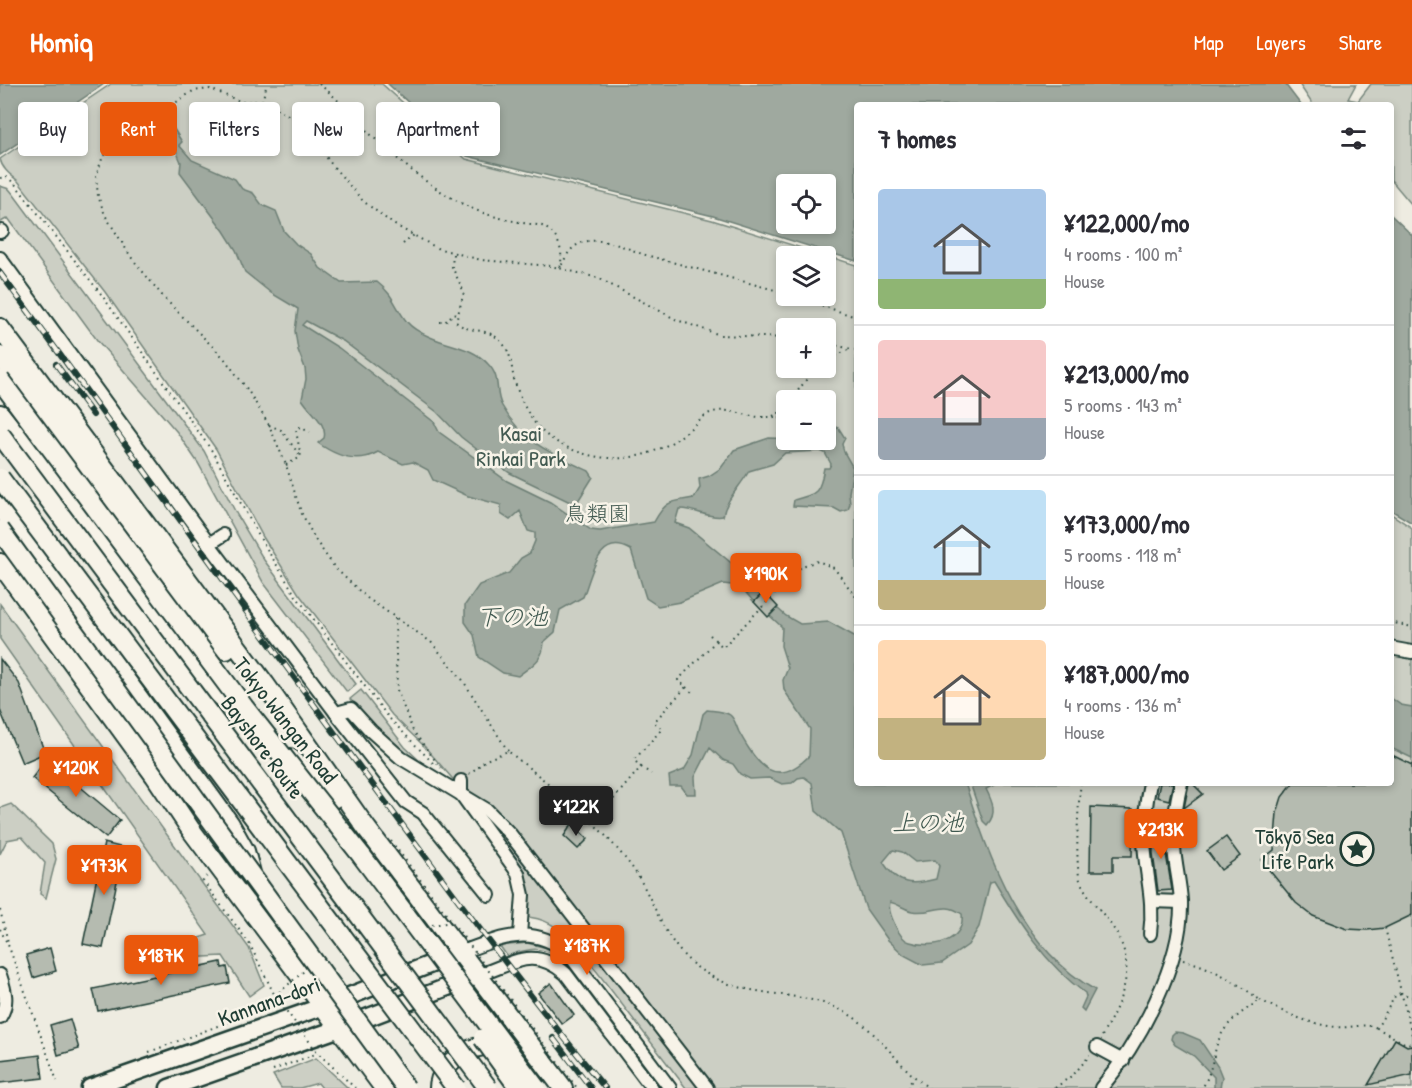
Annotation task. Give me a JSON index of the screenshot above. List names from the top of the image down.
{
  "streets": {
    "highway": ["Tokyo Wangan Road", "Bayshore Route"],
    "main road": ["Kannana-dori"]
  },
  "water": ["下の池", "上の池"],
  "parks": ["Kasai Rinkai Park", "鳥類園"],
  "places": {
    "place": ["Tōkyō Sea Life Park"]
  },
  "page": {
    "header": "Homiq",
    "nav": ["Map", "Layers", "Share"],
    "chip": [
      "Buy",
      "Rent",
      "Filters",
      "New",
      "Apartment"
    ],
    "heading": "7 homes",
    "map_buttons": ["+", "−"],
    "list": [
      {
        "name": "¥122,000/mo",
        "note": "4 rooms · 100 m² · House"
      },
      {
        "name": "¥213,000/mo",
        "note": "5 rooms · 143 m² · House"
      },
      {
        "name": "¥173,000/mo",
        "note": "5 rooms · 118 m² · House"
      },
      {
        "name": "¥187,000/mo",
        "note": "4 rooms · 136 m² · House"
      }
    ],
    "price": [
      "¥190K",
      "¥120K",
      "¥122K",
      "¥213K",
      "¥173K",
      "¥187K",
      "¥187K"
    ]
  }
}
